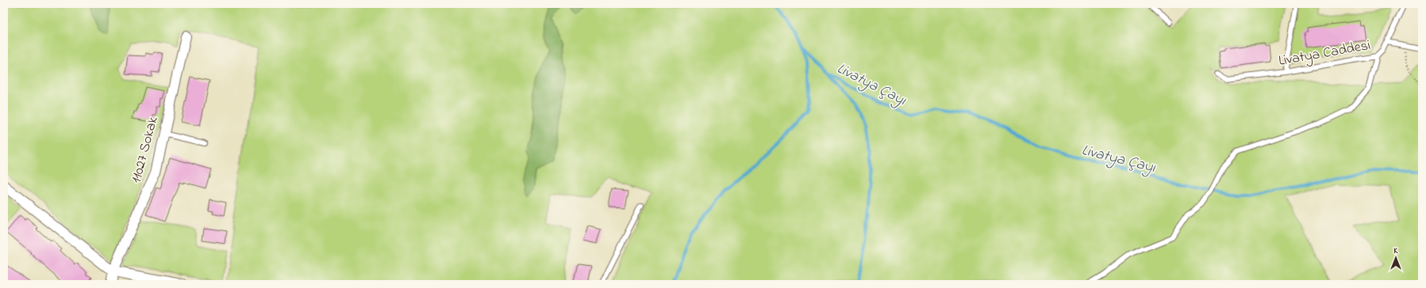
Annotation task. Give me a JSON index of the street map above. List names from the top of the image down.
{
  "streets": {
    "street": ["11027 Sokak"],
    "lane": ["Livatya Caddesi"]
  },
  "water": ["Livatya Çayı"],
  "north": "top"
}
